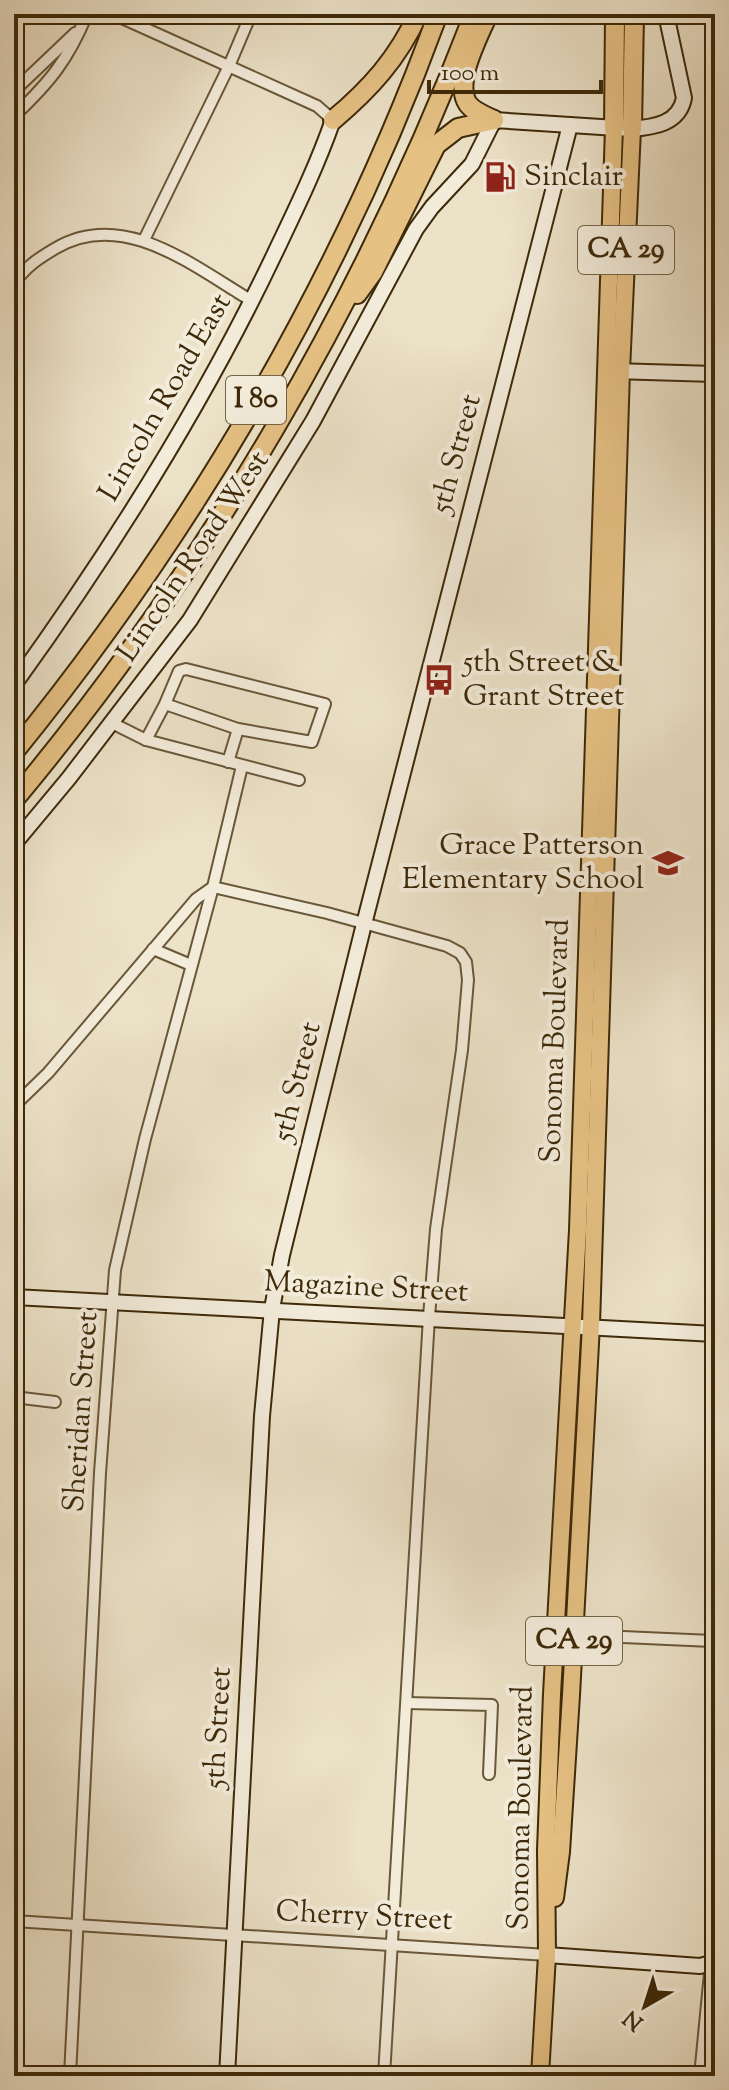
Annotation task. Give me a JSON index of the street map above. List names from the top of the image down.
{
  "streets": {
    "highway": ["CA 29", "I 80"],
    "main road": ["Sonoma Boulevard"],
    "street": [
      "Lincoln Road East",
      "5th Street",
      "Lincoln Road West",
      "Magazine Street",
      "Sheridan Street",
      "Cherry Street"
    ]
  },
  "crossings": [
    ["CA 29", "Sonoma Boulevard"],
    ["5th Street", "Magazine Street"],
    ["5th Street", "Cherry Street"],
    ["Sonoma Boulevard", "Magazine Street"],
    ["Sonoma Boulevard", "Cherry Street"],
    ["Magazine Street", "Sheridan Street"],
    ["Sheridan Street", "Cherry Street"]
  ],
  "places": {
    "fuel station": ["Sinclair"],
    "bus stop": ["5th Street & Grant Street"],
    "school or university": ["Grace Patterson Elementary School"]
  },
  "scale_bar": "100 m",
  "north": "bottom left"
}
